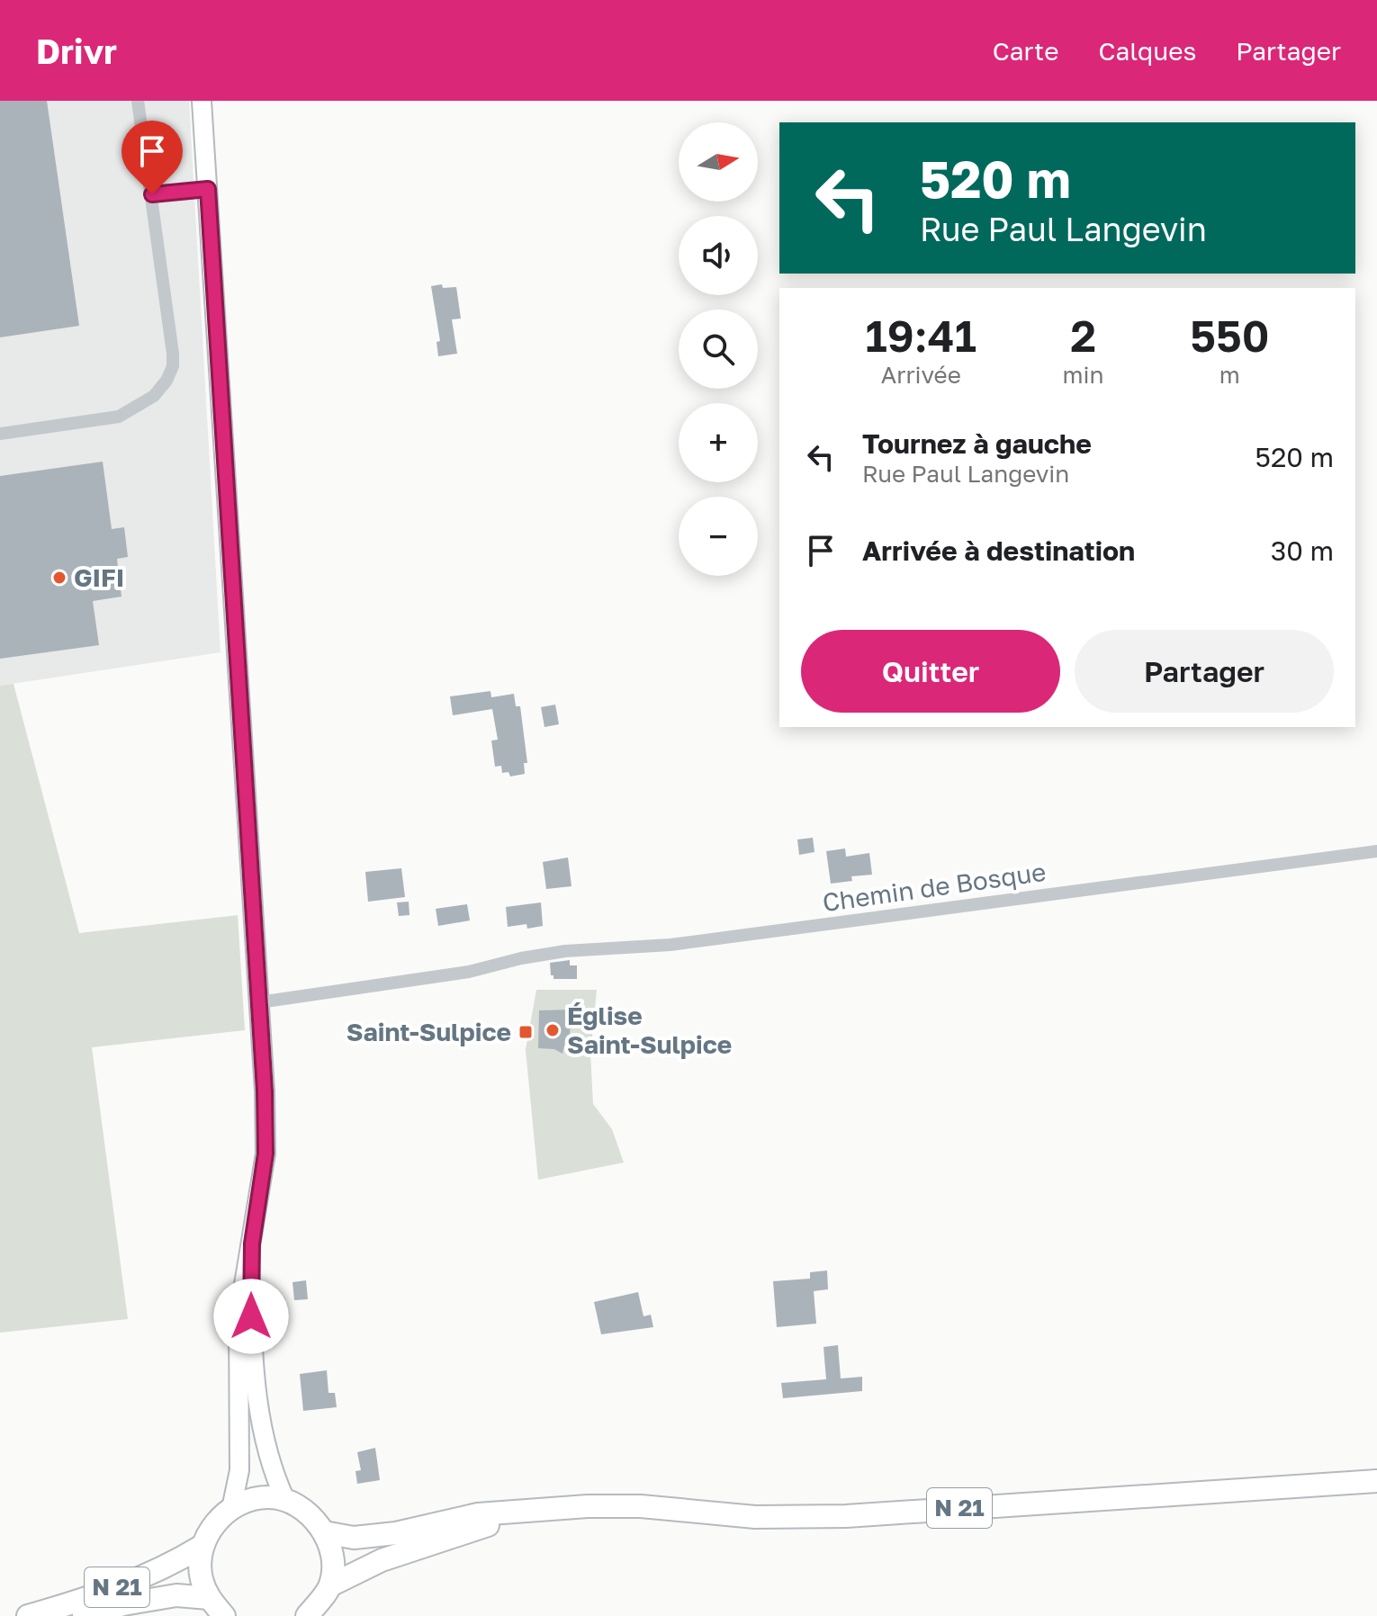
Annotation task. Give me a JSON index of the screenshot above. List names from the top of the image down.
{
  "streets": {
    "main road": ["N 21"],
    "street": ["Chemin de Bosque"]
  },
  "places": {
    "other": ["GIFI", "Église Saint-Sulpice"],
    "transit": ["Saint-Sulpice"]
  },
  "north": "right",
  "page": {
    "header": "Drivr",
    "nav": ["Carte", "Calques", "Partager"],
    "map_buttons": ["+", "−"],
    "turn": ["520 m", "Rue Paul Langevin"],
    "eta": [
      "19:41",
      "Arrivée",
      "2",
      "min",
      "550",
      "m"
    ],
    "list": [
      {
        "name": "Tournez à gauche",
        "note": "Rue Paul Langevin",
        "value": "520 m"
      },
      {
        "name": "Arrivée à destination",
        "value": "30 m"
      }
    ],
    "buttons": ["Quitter", "Partager"]
  }
}
